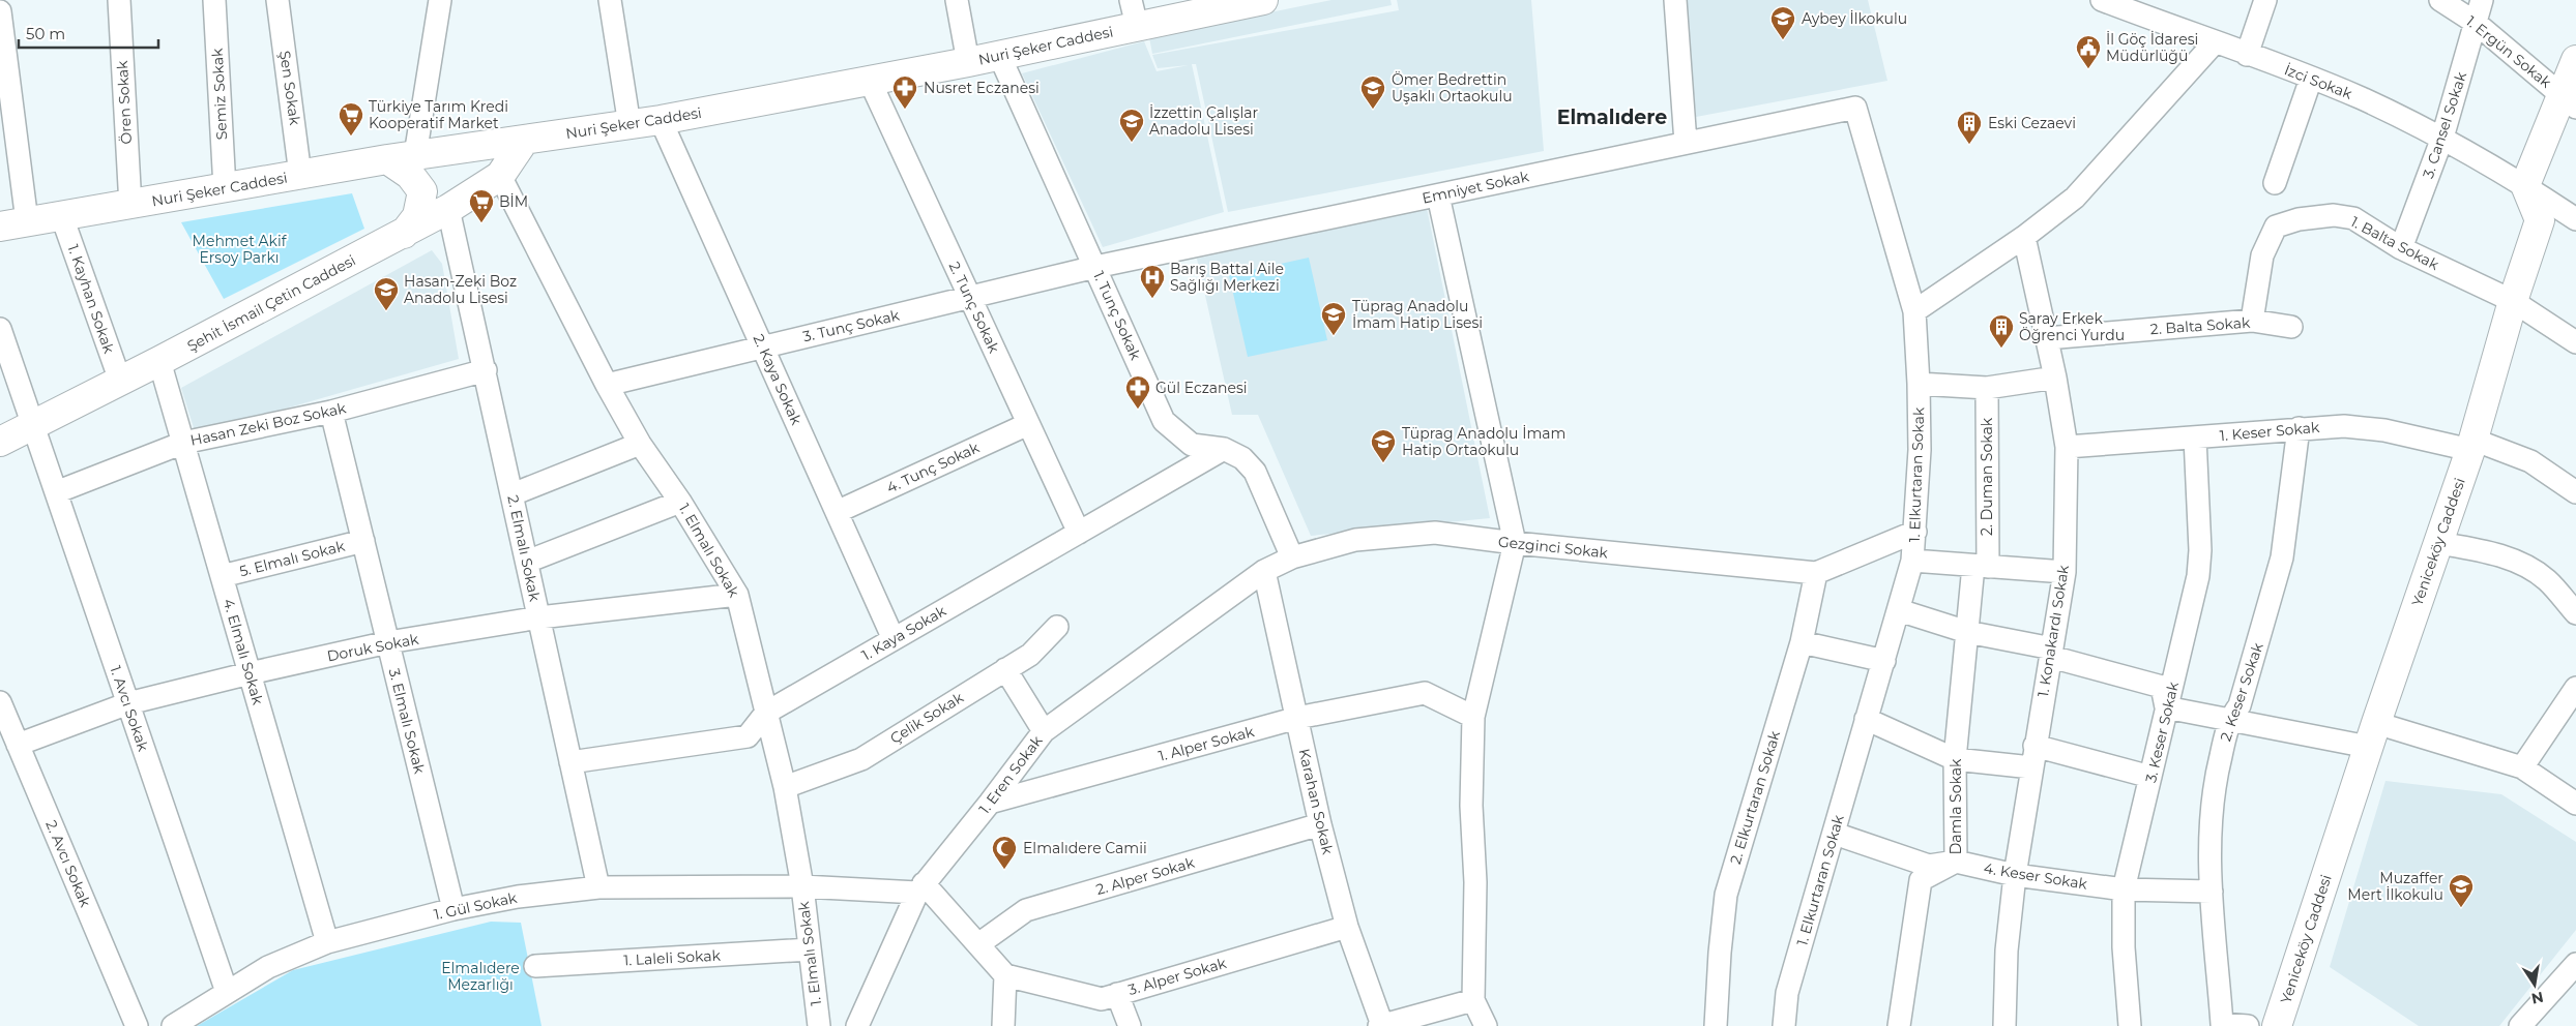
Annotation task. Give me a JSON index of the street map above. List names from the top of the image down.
{
  "streets": {
    "street": [
      "Nuri Şeker Caddesi",
      "1. Ergün Sokak",
      "İzci Sokak",
      "Şen Sokak",
      "Semiz Sokak",
      "Ören Sokak",
      "3. Cansel Sokak",
      "Emniyet Sokak",
      "1. Balta Sokak",
      "1. Kayhan Sokak",
      "Şehit İsmail Çetin Caddesi",
      "2. Tunç Sokak",
      "1. Tunç Sokak",
      "3. Tunç Sokak",
      "2. Balta Sokak",
      "2. Kaya Sokak",
      "Hasan Zeki Boz Sokak",
      "1. Keser Sokak",
      "4. Tunç Sokak",
      "1. Elkurtaran Sokak",
      "2. Duman Sokak",
      "Yeniceköy Caddesi",
      "Gezginci Sokak",
      "2. Elmalı Sokak",
      "1. Elmalı Sokak",
      "5. Elmalı Sokak",
      "1. Konakardı Sokak",
      "1. Kaya Sokak",
      "Doruk Sokak",
      "4. Elmalı Sokak",
      "2. Keser Sokak",
      "1. Avcı Sokak",
      "Çelik Sokak",
      "3. Elmalı Sokak",
      "3. Keser Sokak",
      "1. Alper Sokak",
      "1. Eren Sokak",
      "2. Elkurtaran Sokak",
      "Karahan Sokak",
      "Damla Sokak",
      "2. Avcı Sokak",
      "2. Alper Sokak",
      "4. Keser Sokak",
      "1. Gül Sokak",
      "1. Laleli Sokak",
      "3. Alper Sokak"
    ]
  },
  "crossings": [
    ["Nuri Şeker Caddesi", "Şen Sokak"],
    ["Nuri Şeker Caddesi", "Semiz Sokak"],
    ["Nuri Şeker Caddesi", "Ören Sokak"],
    ["Nuri Şeker Caddesi", "1. Kayhan Sokak"],
    ["Nuri Şeker Caddesi", "Şehit İsmail Çetin Caddesi"],
    ["Nuri Şeker Caddesi", "2. Tunç Sokak"],
    ["Nuri Şeker Caddesi", "1. Tunç Sokak"],
    ["Nuri Şeker Caddesi", "2. Kaya Sokak"],
    ["1. Ergün Sokak", "3. Cansel Sokak"],
    ["İzci Sokak", "3. Cansel Sokak"],
    ["İzci Sokak", "Yeniceköy Caddesi"],
    ["3. Cansel Sokak", "1. Balta Sokak"],
    ["Emniyet Sokak", "1. Tunç Sokak"],
    ["Emniyet Sokak", "3. Tunç Sokak"],
    ["Emniyet Sokak", "1. Elkurtaran Sokak"],
    ["1. Balta Sokak", "2. Balta Sokak"],
    ["1. Balta Sokak", "Yeniceköy Caddesi"],
    ["1. Kayhan Sokak", "Şehit İsmail Çetin Caddesi"],
    ["Şehit İsmail Çetin Caddesi", "2. Elmalı Sokak"],
    ["Şehit İsmail Çetin Caddesi", "1. Elmalı Sokak"],
    ["Şehit İsmail Çetin Caddesi", "4. Elmalı Sokak"],
    ["Şehit İsmail Çetin Caddesi", "1. Avcı Sokak"],
    ["2. Tunç Sokak", "3. Tunç Sokak"],
    ["2. Tunç Sokak", "4. Tunç Sokak"],
    ["2. Tunç Sokak", "1. Kaya Sokak"],
    ["1. Tunç Sokak", "3. Tunç Sokak"],
    ["1. Tunç Sokak", "Gezginci Sokak"],
    ["1. Tunç Sokak", "1. Kaya Sokak"],
    ["1. Tunç Sokak", "1. Eren Sokak"],
    ["3. Tunç Sokak", "2. Kaya Sokak"],
    ["3. Tunç Sokak", "1. Elmalı Sokak"],
    ["2. Balta Sokak", "1. Konakardı Sokak"],
    ["2. Kaya Sokak", "4. Tunç Sokak"],
    ["2. Kaya Sokak", "1. Kaya Sokak"],
    ["Hasan Zeki Boz Sokak", "2. Elmalı Sokak"],
    ["Hasan Zeki Boz Sokak", "4. Elmalı Sokak"],
    ["Hasan Zeki Boz Sokak", "1. Avcı Sokak"],
    ["Hasan Zeki Boz Sokak", "3. Elmalı Sokak"],
    ["1. Keser Sokak", "Yeniceköy Caddesi"],
    ["1. Keser Sokak", "1. Konakardı Sokak"],
    ["1. Keser Sokak", "2. Keser Sokak"],
    ["1. Keser Sokak", "3. Keser Sokak"],
    ["1. Elkurtaran Sokak", "4. Keser Sokak"],
    ["2. Duman Sokak", "Damla Sokak"],
    ["Gezginci Sokak", "1. Eren Sokak"],
    ["Gezginci Sokak", "2. Elkurtaran Sokak"],
    ["2. Elmalı Sokak", "1. Kaya Sokak"],
    ["2. Elmalı Sokak", "Doruk Sokak"],
    ["2. Elmalı Sokak", "1. Gül Sokak"],
    ["1. Elmalı Sokak", "1. Kaya Sokak"],
    ["1. Elmalı Sokak", "Doruk Sokak"],
    ["1. Elmalı Sokak", "Çelik Sokak"],
    ["1. Elmalı Sokak", "1. Gül Sokak"],
    ["1. Elmalı Sokak", "1. Laleli Sokak"],
    ["5. Elmalı Sokak", "4. Elmalı Sokak"],
    ["5. Elmalı Sokak", "3. Elmalı Sokak"],
    ["1. Konakardı Sokak", "4. Keser Sokak"],
    ["Doruk Sokak", "4. Elmalı Sokak"],
    ["Doruk Sokak", "1. Avcı Sokak"],
    ["Doruk Sokak", "3. Elmalı Sokak"],
    ["Doruk Sokak", "2. Avcı Sokak"],
    ["4. Elmalı Sokak", "1. Gül Sokak"],
    ["2. Keser Sokak", "4. Keser Sokak"],
    ["1. Avcı Sokak", "1. Gül Sokak"],
    ["3. Elmalı Sokak", "1. Gül Sokak"],
    ["3. Keser Sokak", "4. Keser Sokak"],
    ["1. Alper Sokak", "1. Eren Sokak"],
    ["1. Alper Sokak", "Karahan Sokak"],
    ["1. Eren Sokak", "Karahan Sokak"],
    ["1. Eren Sokak", "1. Gül Sokak"],
    ["Karahan Sokak", "2. Alper Sokak"],
    ["Karahan Sokak", "3. Alper Sokak"],
    ["Damla Sokak", "4. Keser Sokak"]
  ],
  "districts": ["Elmalıdere"],
  "parks": ["Mehmet Akif Ersoy Parkı", "Elmalıdere Mezarlığı"],
  "places": {
    "school or university": [
      "Aybey İlkokulu",
      "Ömer Bedrettin Uşaklı Ortaokulu",
      "İzzettin Çalışlar Anadolu Lisesi",
      "Hasan-Zeki Boz Anadolu Lisesi",
      "Tüprag Anadolu İmam Hatip Lisesi",
      "Tüprag Anadolu İmam Hatip Ortaokulu",
      "Muzaffer Mert İlkokulu"
    ],
    "public building": ["İl Göç İdaresi Müdürlüğü"],
    "pharmacy": ["Nusret Eczanesi", "Gül Eczanesi"],
    "supermarket": ["Türkiye Tarım Kredi Kooperatif Market", "BİM"],
    "building": ["Eski Cezaevi", "Saray Erkek Öğrenci Yurdu"],
    "hospital": ["Barış Battal Aile Sağlığı Merkezi"],
    "mosque": ["Elmalıdere Camii"]
  },
  "scale_bar": "50 m",
  "north": "bottom"
}
